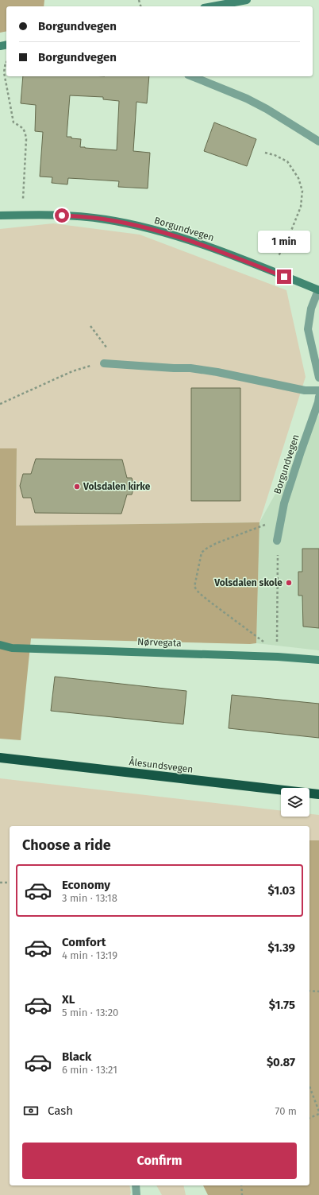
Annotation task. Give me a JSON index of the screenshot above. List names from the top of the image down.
{
  "streets": {
    "highway": ["Ålesundsvegen"],
    "street": ["Borgundvegen", "Nørvegata"]
  },
  "places": ["Volsdalen kirke", "Volsdalen skole"],
  "page": {
    "banner": ["Borgundvegen", "Borgundvegen"],
    "bubble": "1 min",
    "heading": "Choose a ride",
    "list": [
      {
        "name": "Economy",
        "note": "3 min · 13:18",
        "value": "$1.03"
      },
      {
        "name": "Comfort",
        "note": "4 min · 13:19",
        "value": "$1.39"
      },
      {
        "name": "XL",
        "note": "5 min · 13:20",
        "value": "$1.75"
      },
      {
        "name": "Black",
        "note": "6 min · 13:21",
        "value": "$0.87"
      }
    ],
    "pay": ["Cash", "70 m"],
    "buttons": "Confirm"
  }
}
